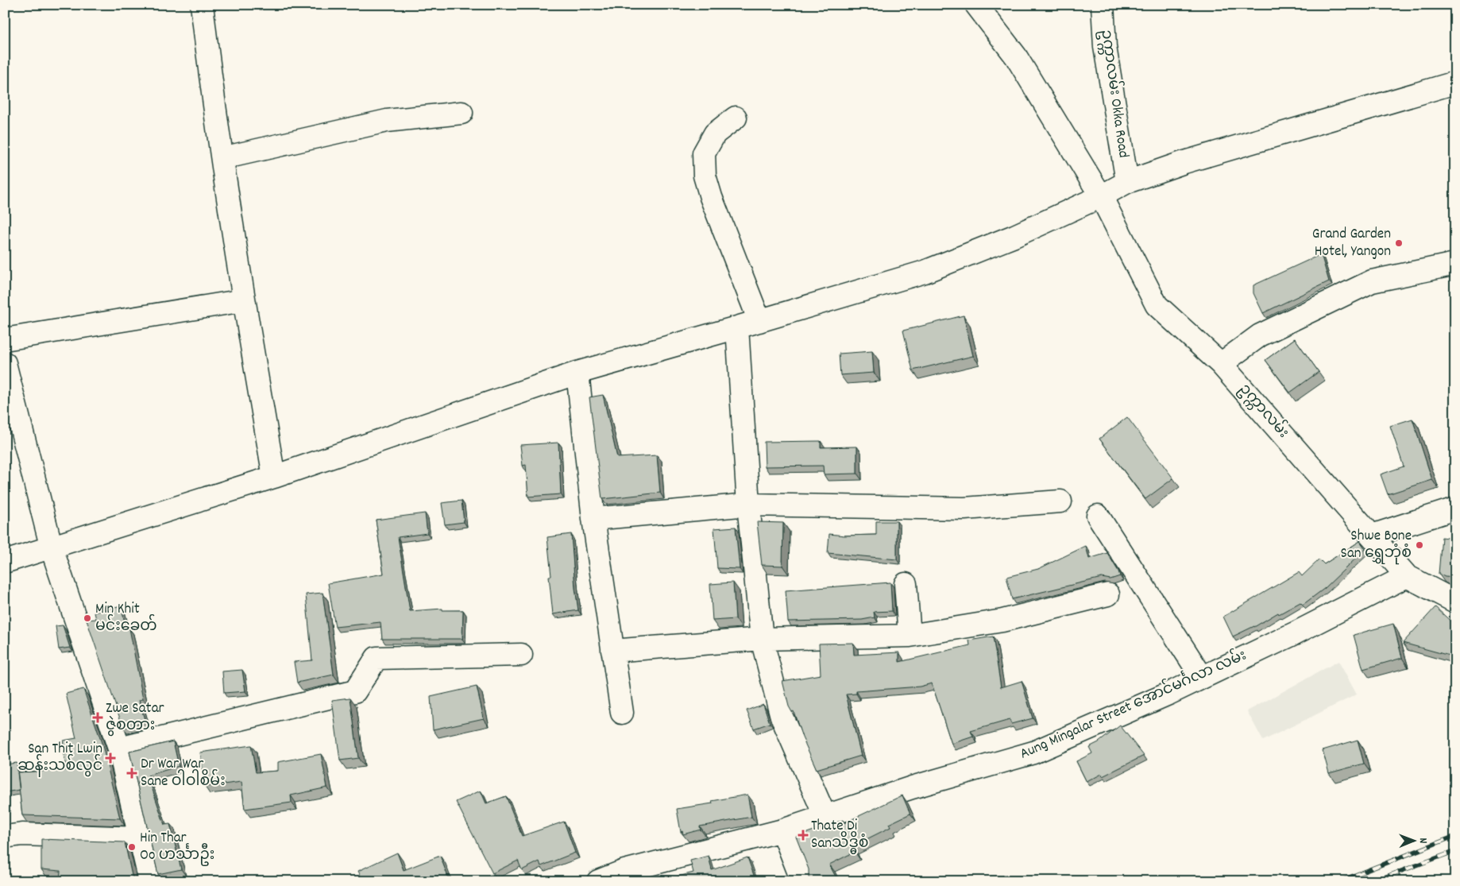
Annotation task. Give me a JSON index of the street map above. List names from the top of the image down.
{
  "streets": {
    "street": ["ဥက္ကာလမ်း Okka Road", "ဥက္ကာလမ်း", "Aung Mingalar Street အောင်မင်္ဂလာ လမ်း"]
  },
  "crossings": [
    ["ဥက္ကာလမ်း", "Aung Mingalar Street အောင်မင်္ဂလာ လမ်း"]
  ],
  "places": {
    "other": [
      "Grand Garden Hotel, Yangon",
      "Shwe Bone San ရွှေဘုံစံ",
      "Min Khit မင်းခေတ်",
      "Hin Thar Oo ဟင်္သာဦး"
    ],
    "health": [
      "Zwe Satar ဇွဲစတား",
      "San Thit Lwin ဆန်းသစ်လွင်",
      "Dr War War Sane ဝါဝါစိမ်း",
      "Thate Di Sanသိဒ္ဓိစံ"
    ]
  },
  "north": "right"
}
